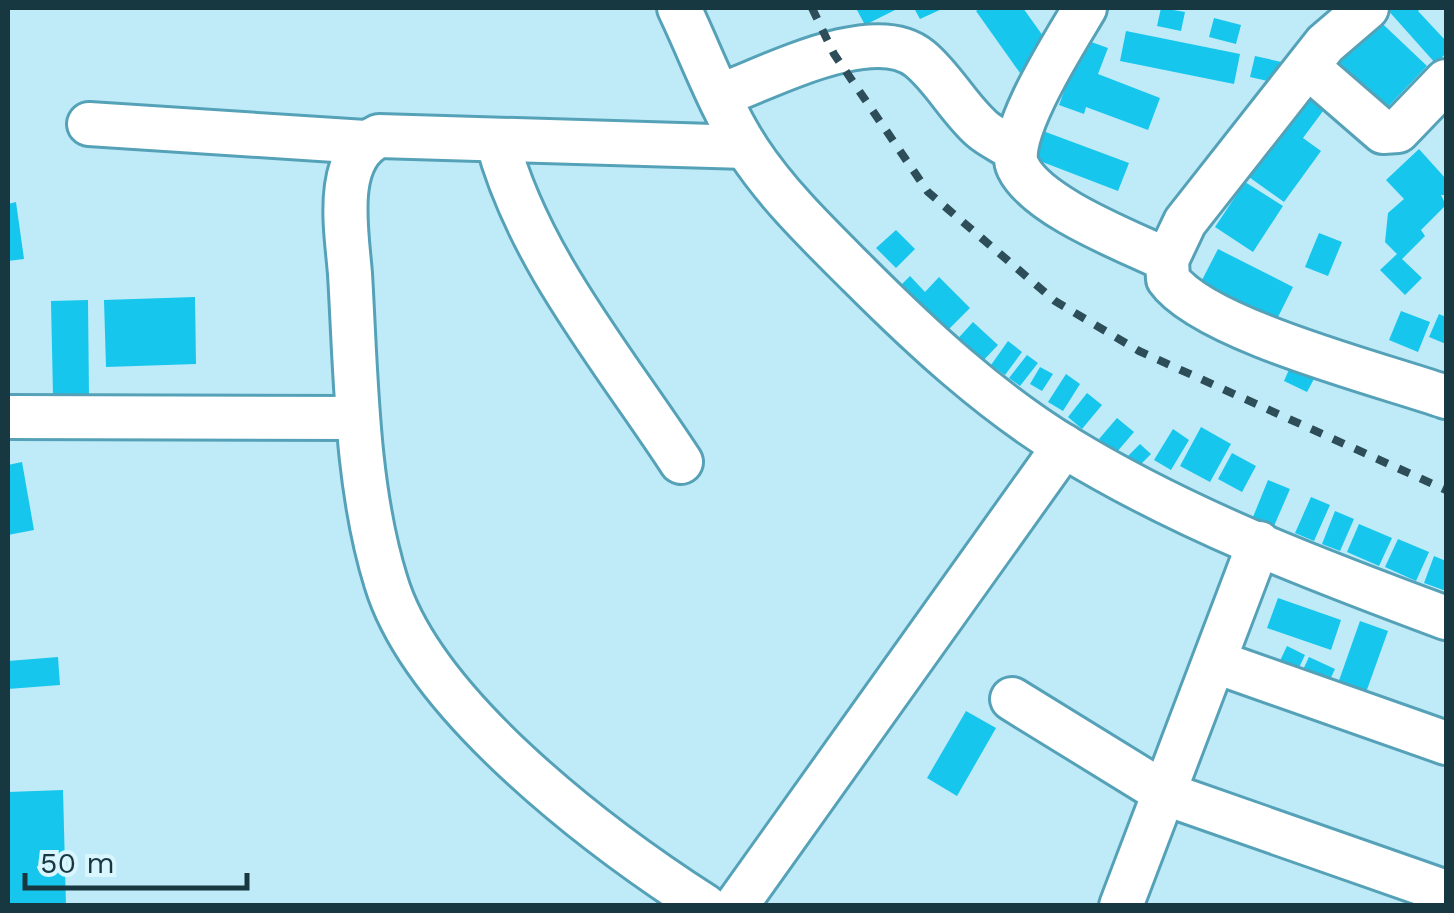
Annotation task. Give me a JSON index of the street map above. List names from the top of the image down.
{
  "scale_bar": "50 m"
}
